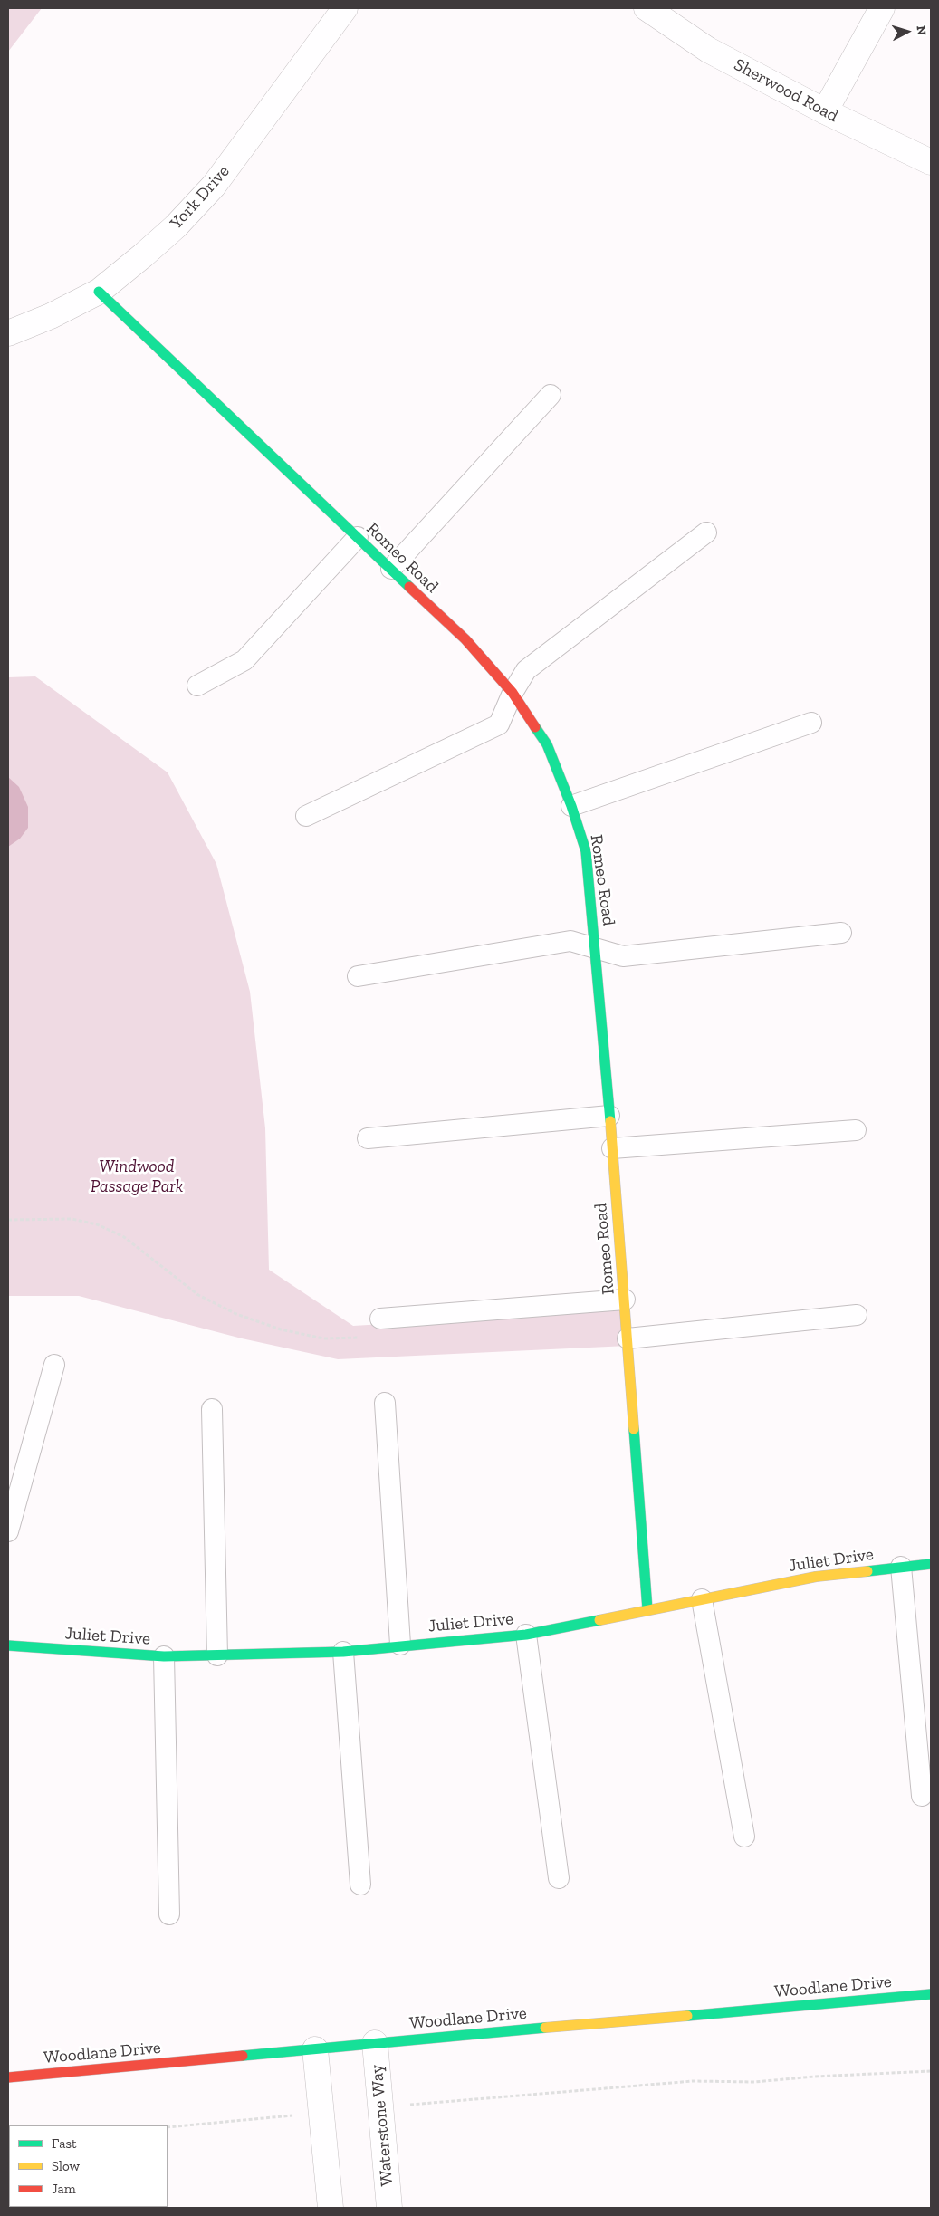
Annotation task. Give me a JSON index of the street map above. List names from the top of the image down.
{
  "streets": {
    "street": [
      "Sherwood Road",
      "York Drive",
      "Romeo Road",
      "Juliet Drive",
      "Woodlane Drive",
      "Waterstone Way"
    ]
  },
  "crossings": [
    ["York Drive", "Romeo Road"],
    ["Romeo Road", "Juliet Drive"],
    ["Woodlane Drive", "Waterstone Way"]
  ],
  "parks": ["Windwood Passage Park"],
  "legend": ["Fast", "Slow", "Jam"],
  "north": "right"
}
